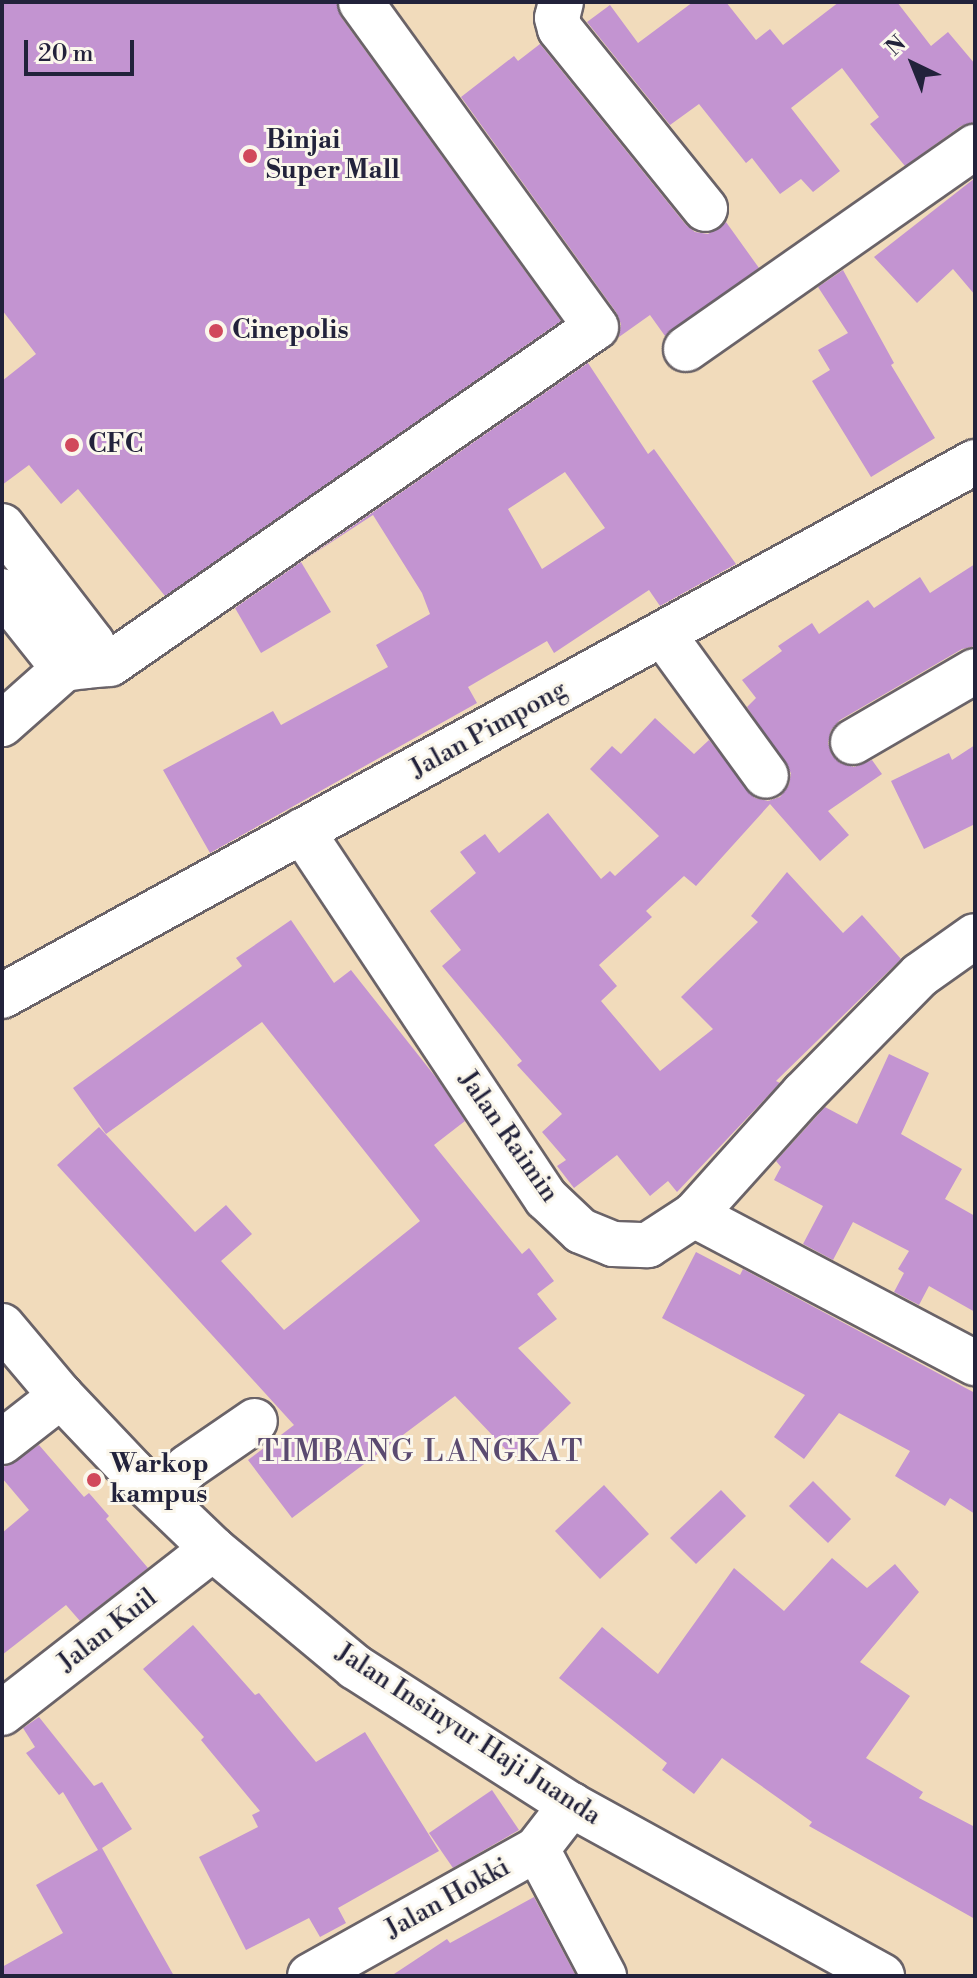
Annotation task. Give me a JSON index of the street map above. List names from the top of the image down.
{
  "streets": {
    "street": [
      "Jalan Pimpong",
      "Jalan Raimin",
      "Jalan Kuil",
      "Jalan Insinyur Haji Juanda",
      "Jalan Hokki"
    ]
  },
  "crossings": [
    ["Jalan Pimpong", "Jalan Raimin"],
    ["Jalan Kuil", "Jalan Insinyur Haji Juanda"],
    ["Jalan Insinyur Haji Juanda", "Jalan Hokki"]
  ],
  "districts": ["TIMBANG LANGKAT"],
  "places": [
    "Binjai Super Mall",
    "Cinepolis",
    "CFC",
    "Warkop kampus"
  ],
  "scale_bar": "20 m",
  "north": "top left"
}
